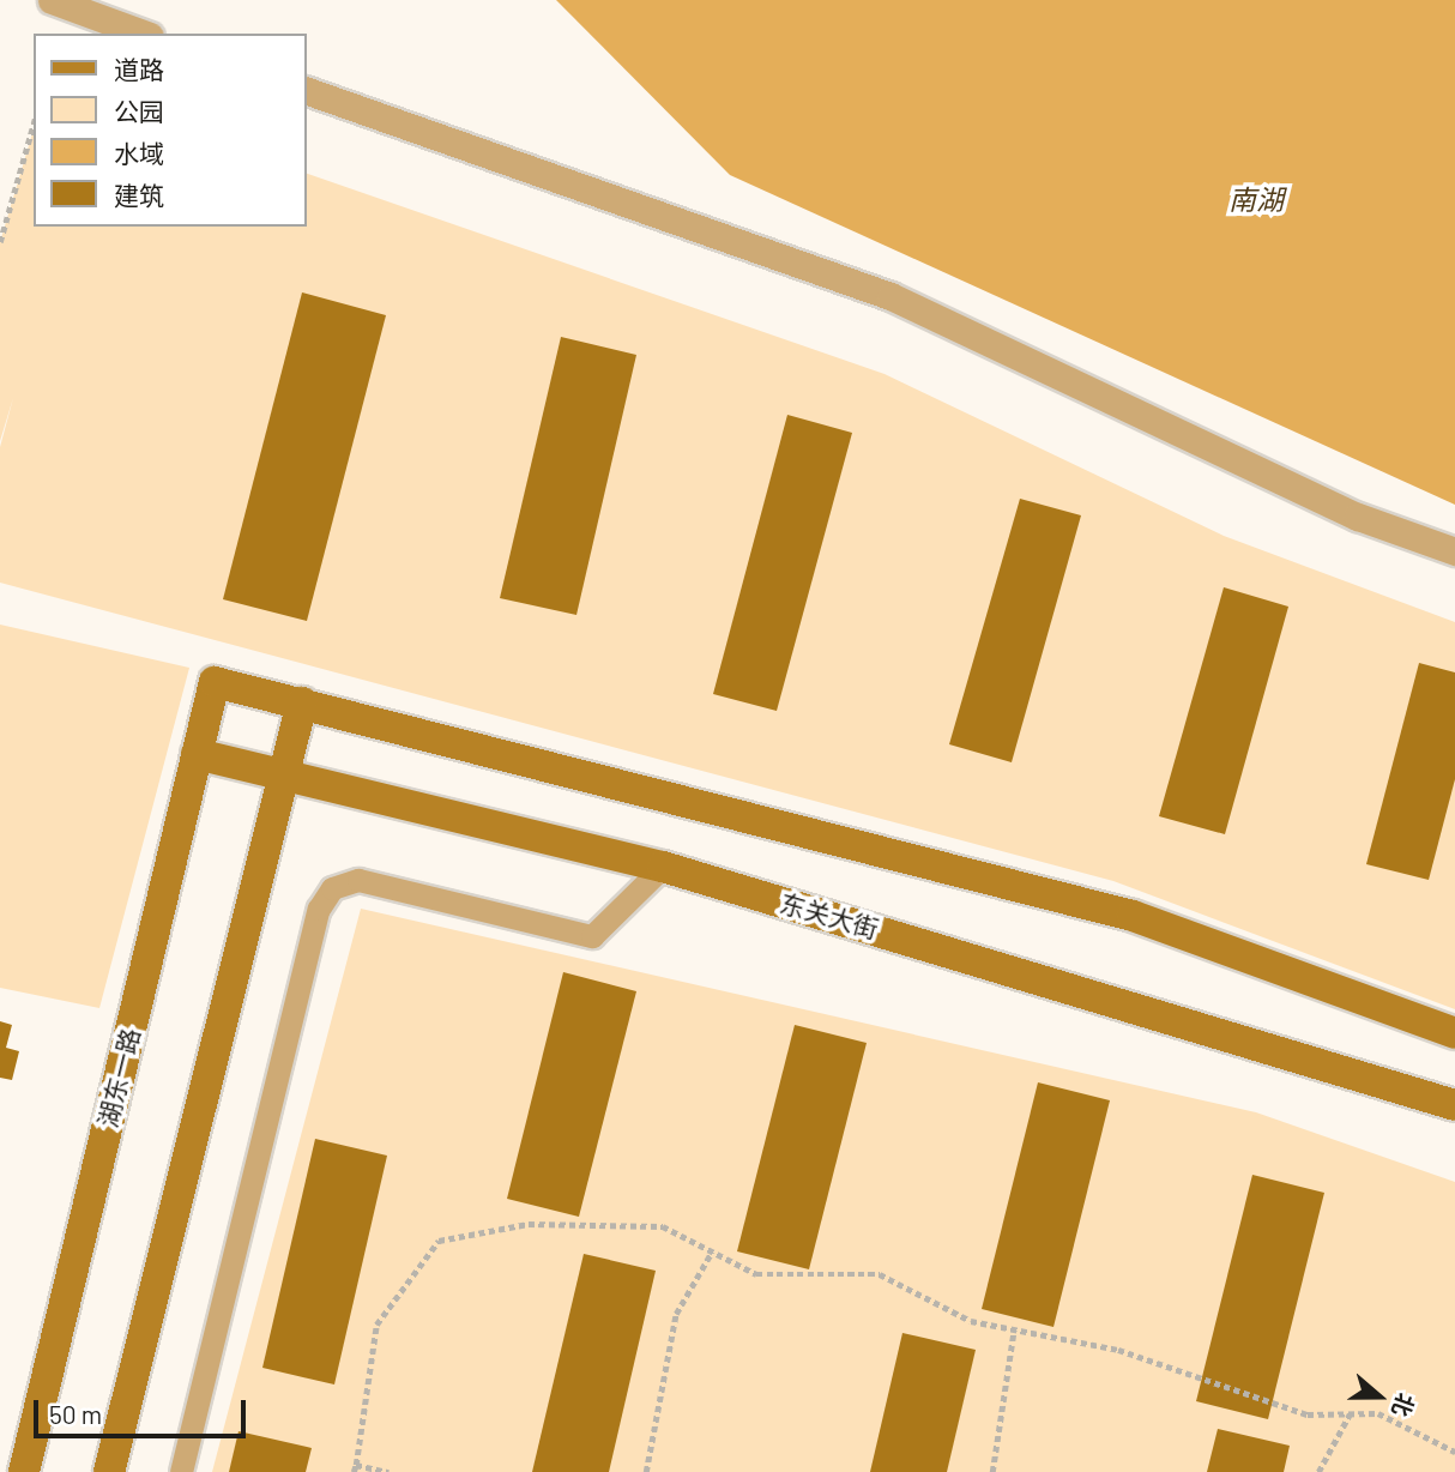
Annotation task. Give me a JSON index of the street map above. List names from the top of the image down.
{
  "streets": {
    "main road": ["东关大街", "湖东一路"]
  },
  "crossings": [
    ["东关大街", "湖东一路"]
  ],
  "water": ["南湖"],
  "legend": [
    "道路",
    "公园",
    "水域",
    "建筑"
  ],
  "scale_bar": "50 m",
  "north": "right"
}
